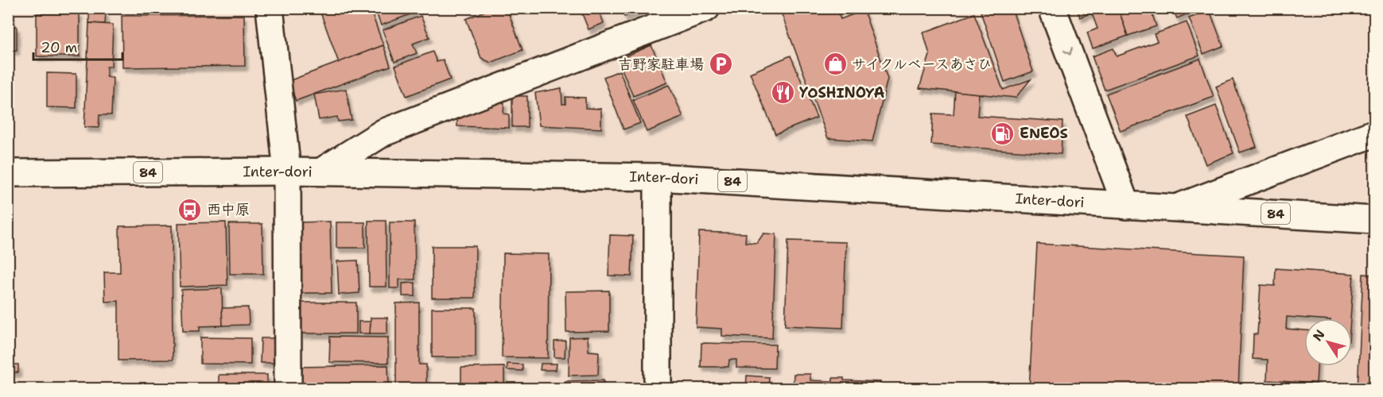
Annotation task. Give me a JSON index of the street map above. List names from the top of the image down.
{
  "streets": {
    "street": ["Inter-dori", "84"]
  },
  "places": {
    "parking": ["吉野家駐車場"],
    "shop": ["サイクルベースあさひ"],
    "restaurant": ["YOSHINOYA"],
    "fuel station": ["ENEOS"],
    "bus stop": ["西中原"]
  },
  "scale_bar": "20 m",
  "north": "top left"
}
